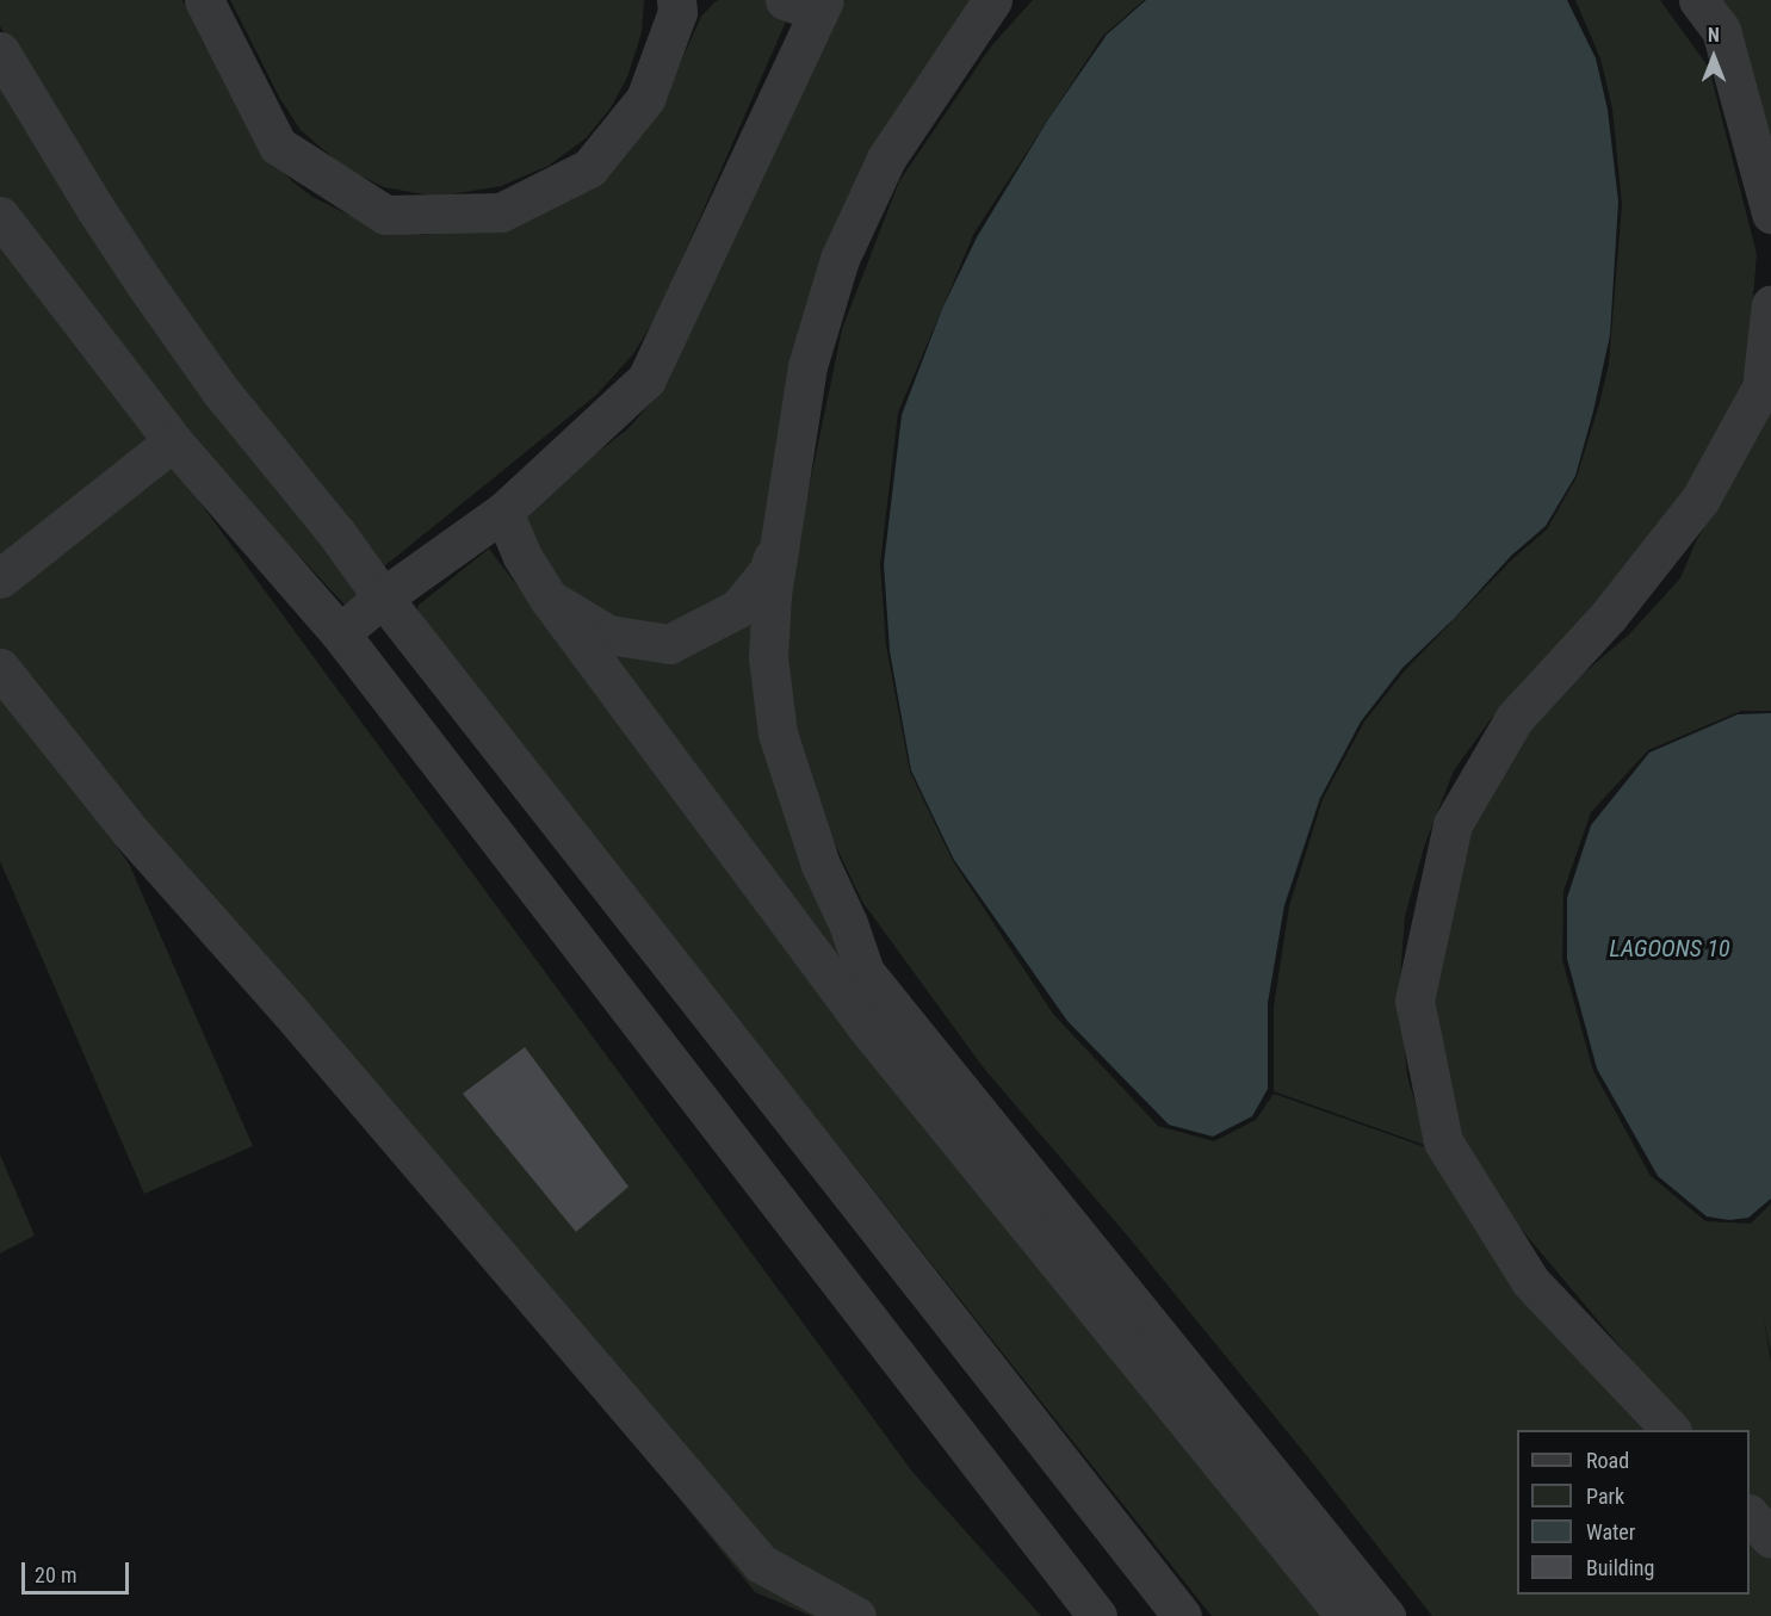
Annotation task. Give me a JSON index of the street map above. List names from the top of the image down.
{
  "water": ["LAGOONS 10"],
  "legend": [
    "Road",
    "Park",
    "Water",
    "Building"
  ],
  "scale_bar": "20 m",
  "north": "top"
}
